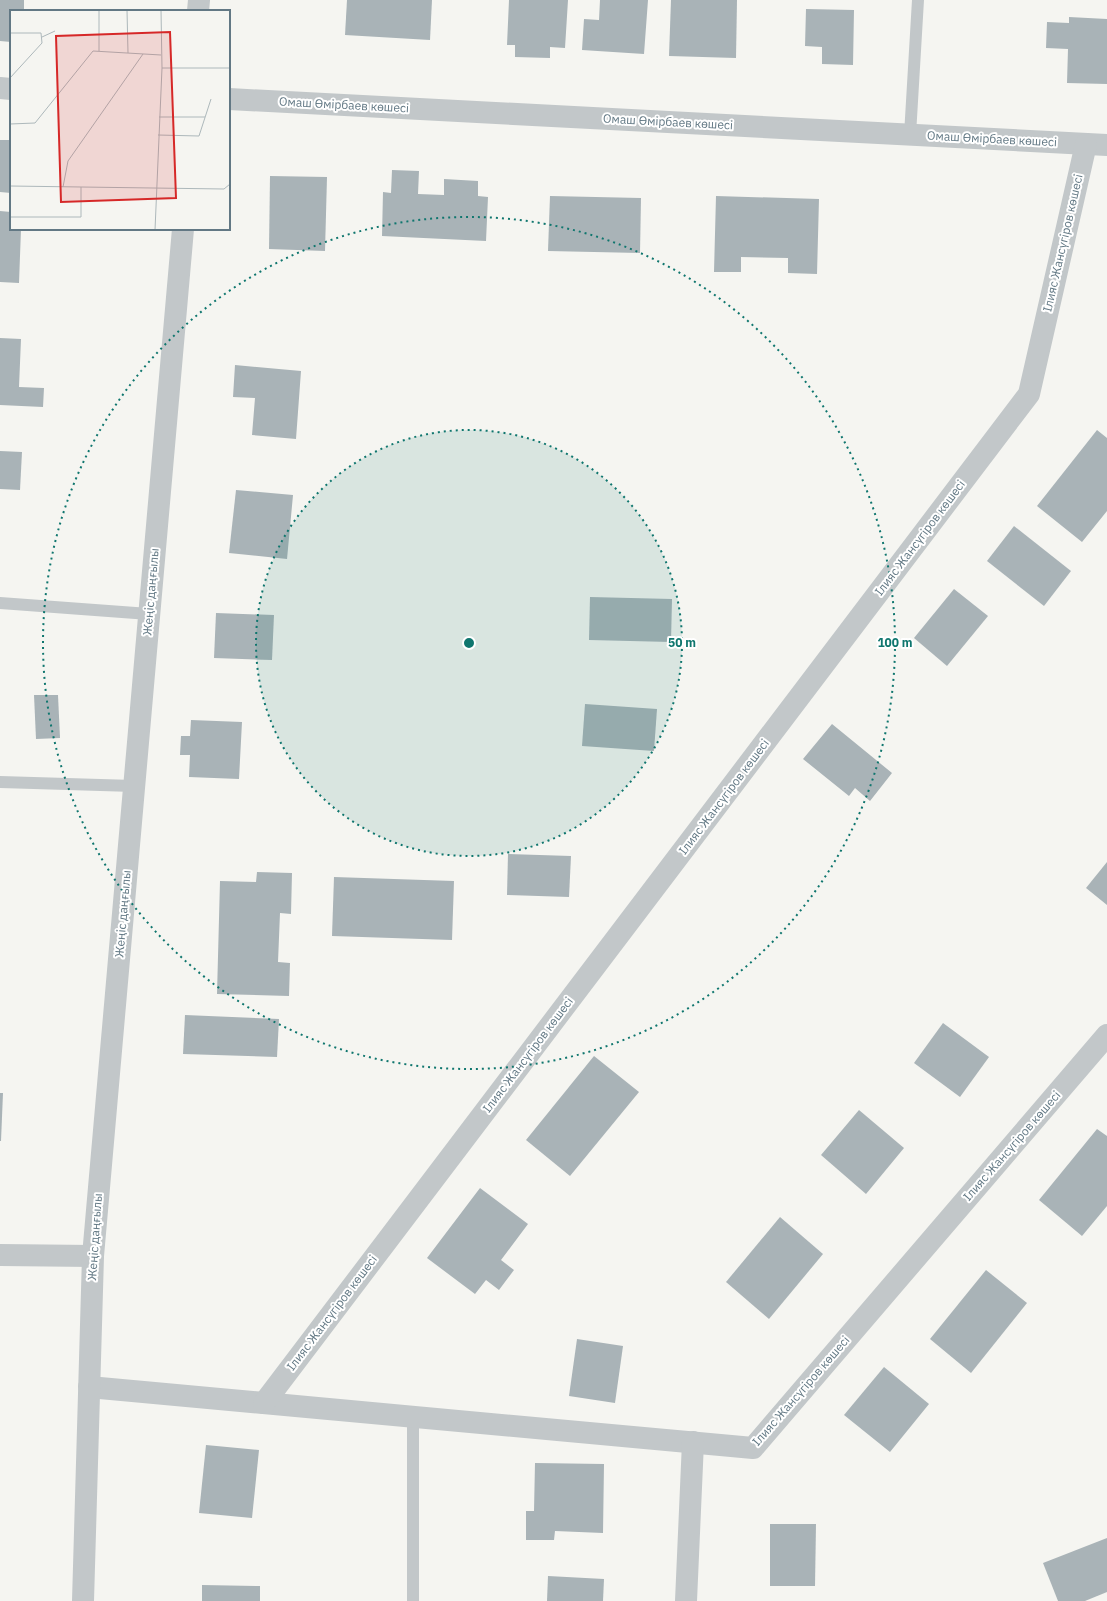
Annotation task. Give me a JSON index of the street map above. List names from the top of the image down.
{
  "streets": {
    "street": ["Омаш Өмірбаев көшесі", "Ілияс Жансүгіров көшесі", "Жеңіс даңғылы"]
  },
  "crossings": [
    ["Омаш Өмірбаев көшесі", "Ілияс Жансүгіров көшесі"],
    ["Ілияс Жансүгіров көшесі", "Жеңіс даңғылы"]
  ],
  "rings": ["50 m", "100 m"]
}
